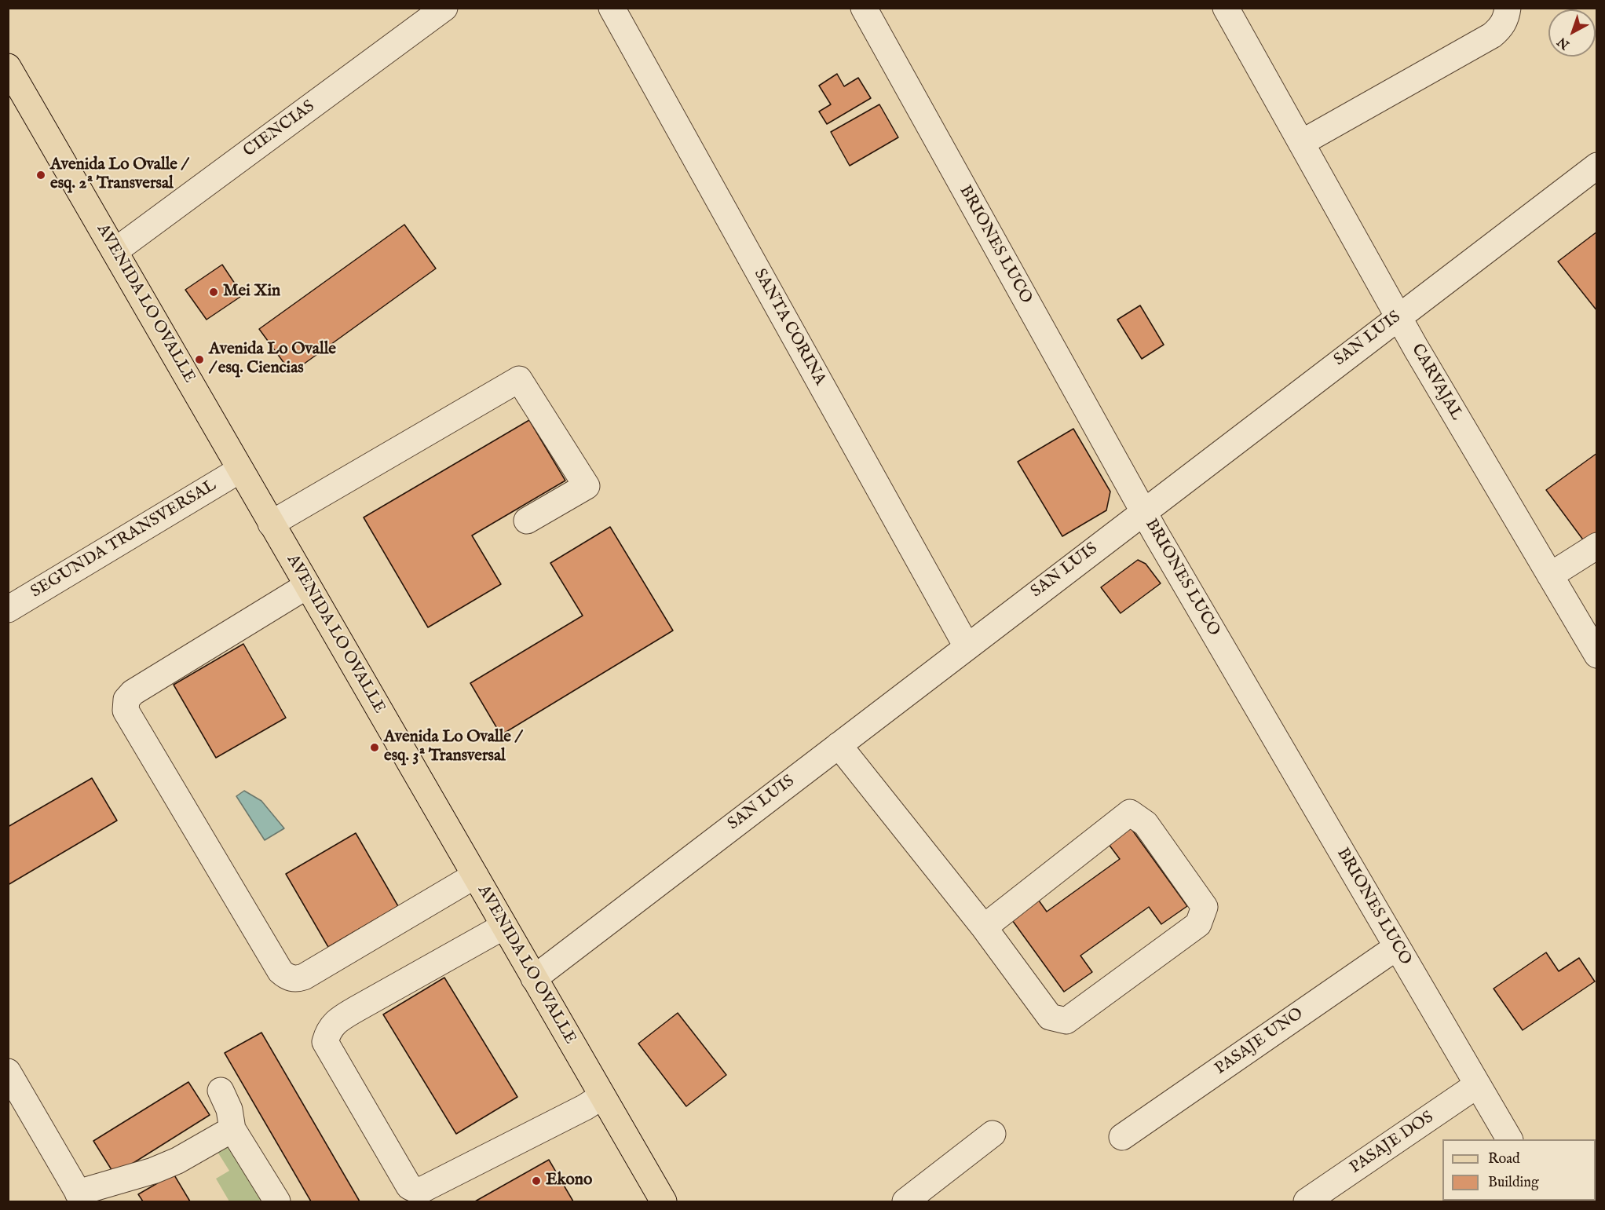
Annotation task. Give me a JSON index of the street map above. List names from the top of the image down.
{
  "streets": {
    "main road": ["AVENIDA LO OVALLE"],
    "street": [
      "CIENCIAS",
      "BRIONES LUCO",
      "SANTA CORINA",
      "SAN LUIS",
      "CARVAJAL",
      "SEGUNDA TRANSVERSAL",
      "PASAJE UNO",
      "PASAJE DOS"
    ]
  },
  "crossings": [
    ["CIENCIAS", "AVENIDA LO OVALLE"],
    ["BRIONES LUCO", "SAN LUIS"],
    ["BRIONES LUCO", "PASAJE UNO"],
    ["BRIONES LUCO", "PASAJE DOS"],
    ["AVENIDA LO OVALLE", "SAN LUIS"],
    ["AVENIDA LO OVALLE", "SEGUNDA TRANSVERSAL"],
    ["SANTA CORINA", "SAN LUIS"],
    ["SAN LUIS", "CARVAJAL"]
  ],
  "places": [
    "Avenida Lo Ovalle / esq. 2ª Transversal",
    "Mei Xin",
    "Avenida Lo Ovalle / esq. Ciencias",
    "Avenida Lo Ovalle / esq. 3ª Transversal",
    "Ekono"
  ],
  "legend": ["Road", "Building"],
  "north": "bottom left"
}
